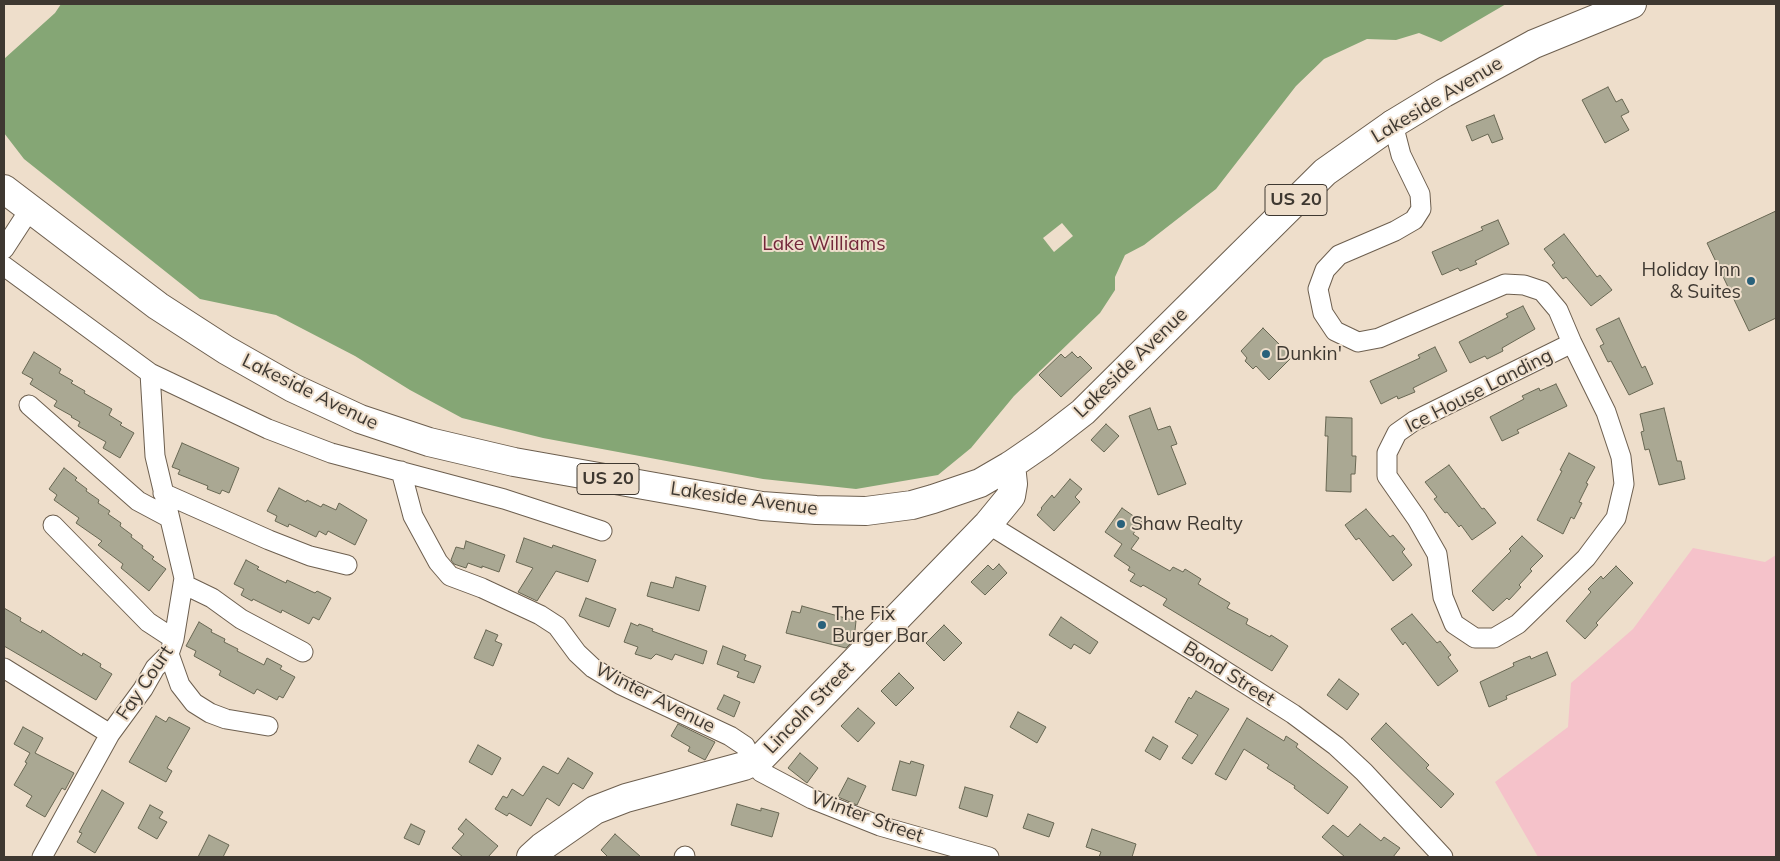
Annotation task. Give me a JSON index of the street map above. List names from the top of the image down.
{
  "streets": {
    "main road": ["Lakeside Avenue", "US 20", "Lincoln Street"],
    "street": [
      "Ice House Landing",
      "Bond Street",
      "Fay Court",
      "Winter Avenue",
      "Winter Street"
    ]
  },
  "crossings": [
    ["Lakeside Avenue", "Ice House Landing"],
    ["Lakeside Avenue", "Fay Court"],
    ["Lakeside Avenue", "Winter Avenue"],
    ["Lakeside Avenue", "Lincoln Street"],
    ["Bond Street", "Lincoln Street"],
    ["Winter Avenue", "Lincoln Street"],
    ["Winter Avenue", "Winter Street"],
    ["Lincoln Street", "Winter Street"]
  ],
  "parks": ["Lake Williams"],
  "places": [
    "Holiday Inn & Suites",
    "Dunkin'",
    "Shaw Realty",
    "The Fix Burger Bar"
  ]
}
